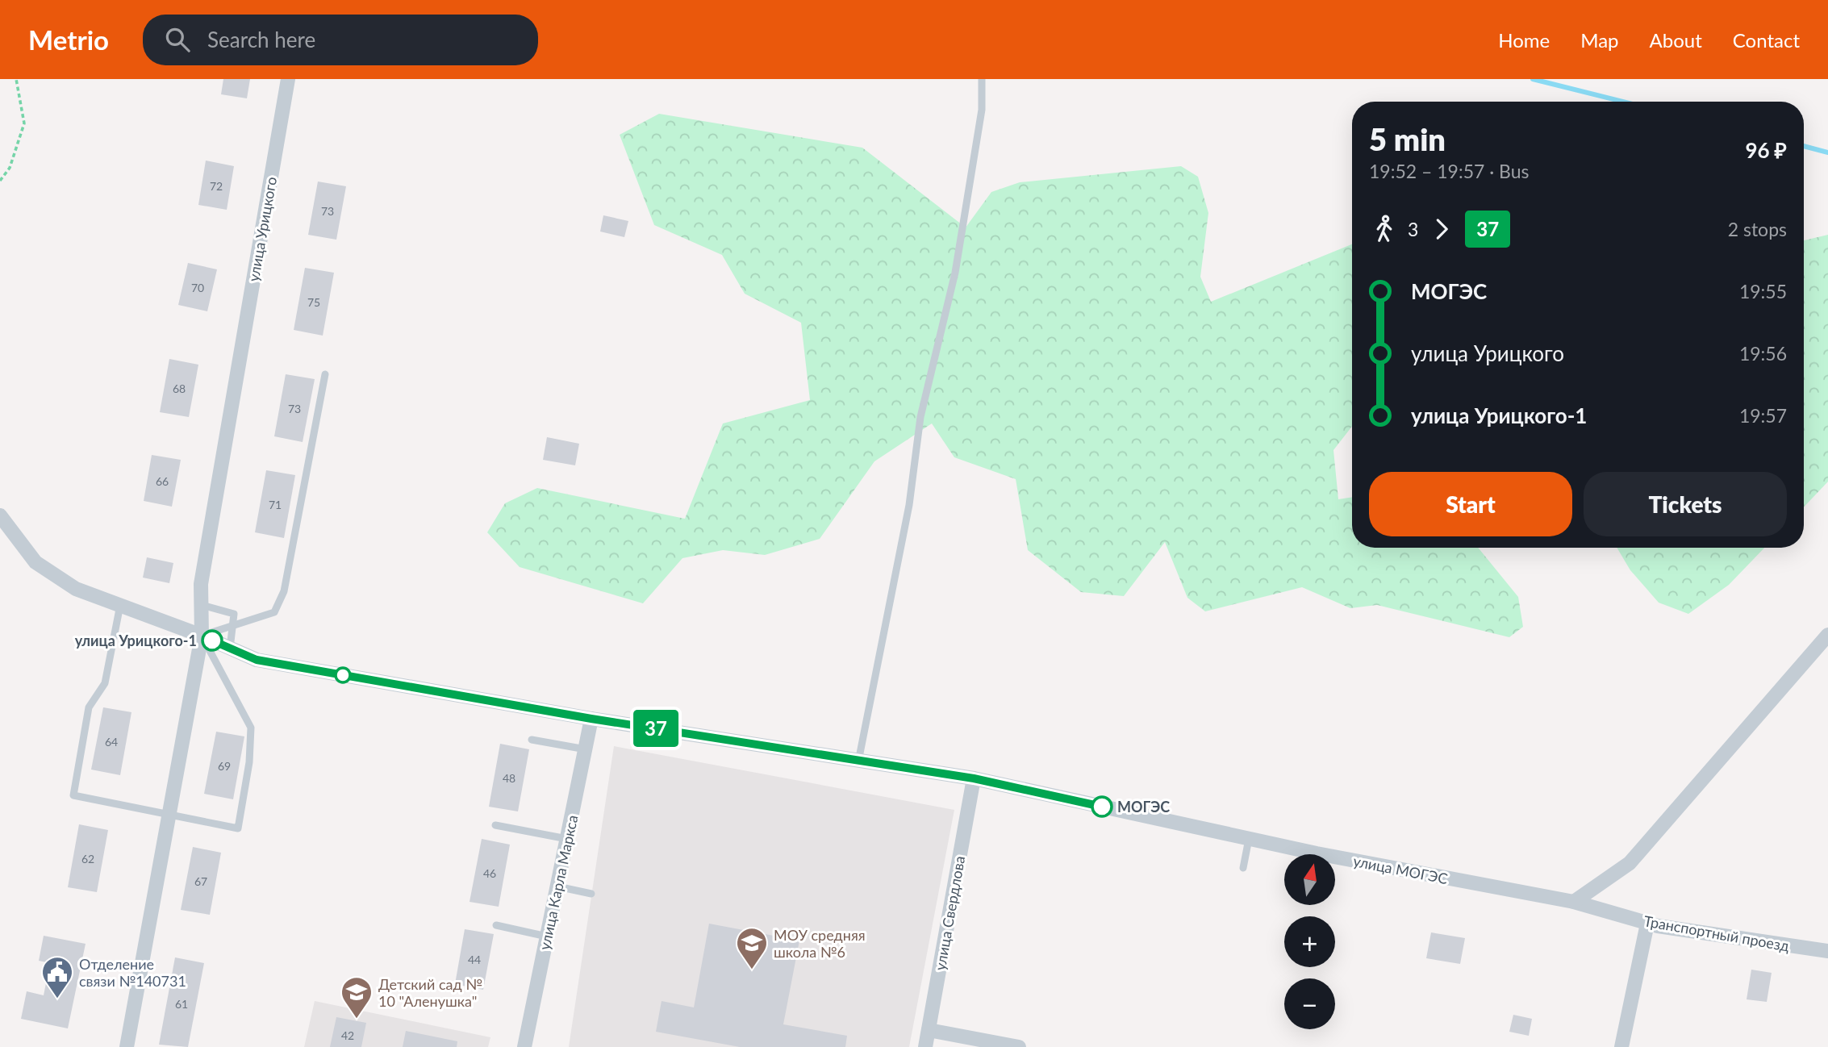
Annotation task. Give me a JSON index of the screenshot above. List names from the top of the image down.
{
  "streets": {
    "street": [
      "улица Урицкого",
      "улица МОГЭС",
      "улица Карла Маркса",
      "улица Свердлова",
      "Транспортный проезд"
    ]
  },
  "crossings": [
    ["улица Урицкого", "улица МОГЭС"],
    ["улица МОГЭС", "улица Карла Маркса"],
    ["улица МОГЭС", "улица Свердлова"],
    ["улица МОГЭС", "Транспортный проезд"]
  ],
  "places": {
    "other": ["улица Урицкого-1", "МОГЭС"],
    "school or university": ["МОУ средняя школа №6", "Детский сад № 10 \"Аленушка\""],
    "public building": ["Отделение связи №140731"]
  },
  "lines": ["bus line 37"],
  "house_numbers": [
    "72",
    "73",
    "70",
    "75",
    "68",
    "73",
    "66",
    "71",
    "64",
    "69",
    "48",
    "62",
    "46",
    "67",
    "44",
    "61",
    "42"
  ],
  "north": "top",
  "page": {
    "header": "Metrio",
    "search": "Search here",
    "nav": [
      "Home",
      "Map",
      "About",
      "Contact"
    ],
    "on_map": "37",
    "heading": ["5 min", "19:52 – 19:57 · Bus", "96 ₽"],
    "legs": ["3", "37", "2 stops"],
    "list": [
      {
        "name": "МОГЭС",
        "value": "19:55"
      },
      {
        "name": "улица Урицкого",
        "value": "19:56"
      },
      {
        "name": "улица Урицкого-1",
        "value": "19:57"
      }
    ],
    "buttons": ["Start", "Tickets"],
    "map_buttons": ["+", "−"]
  }
}
